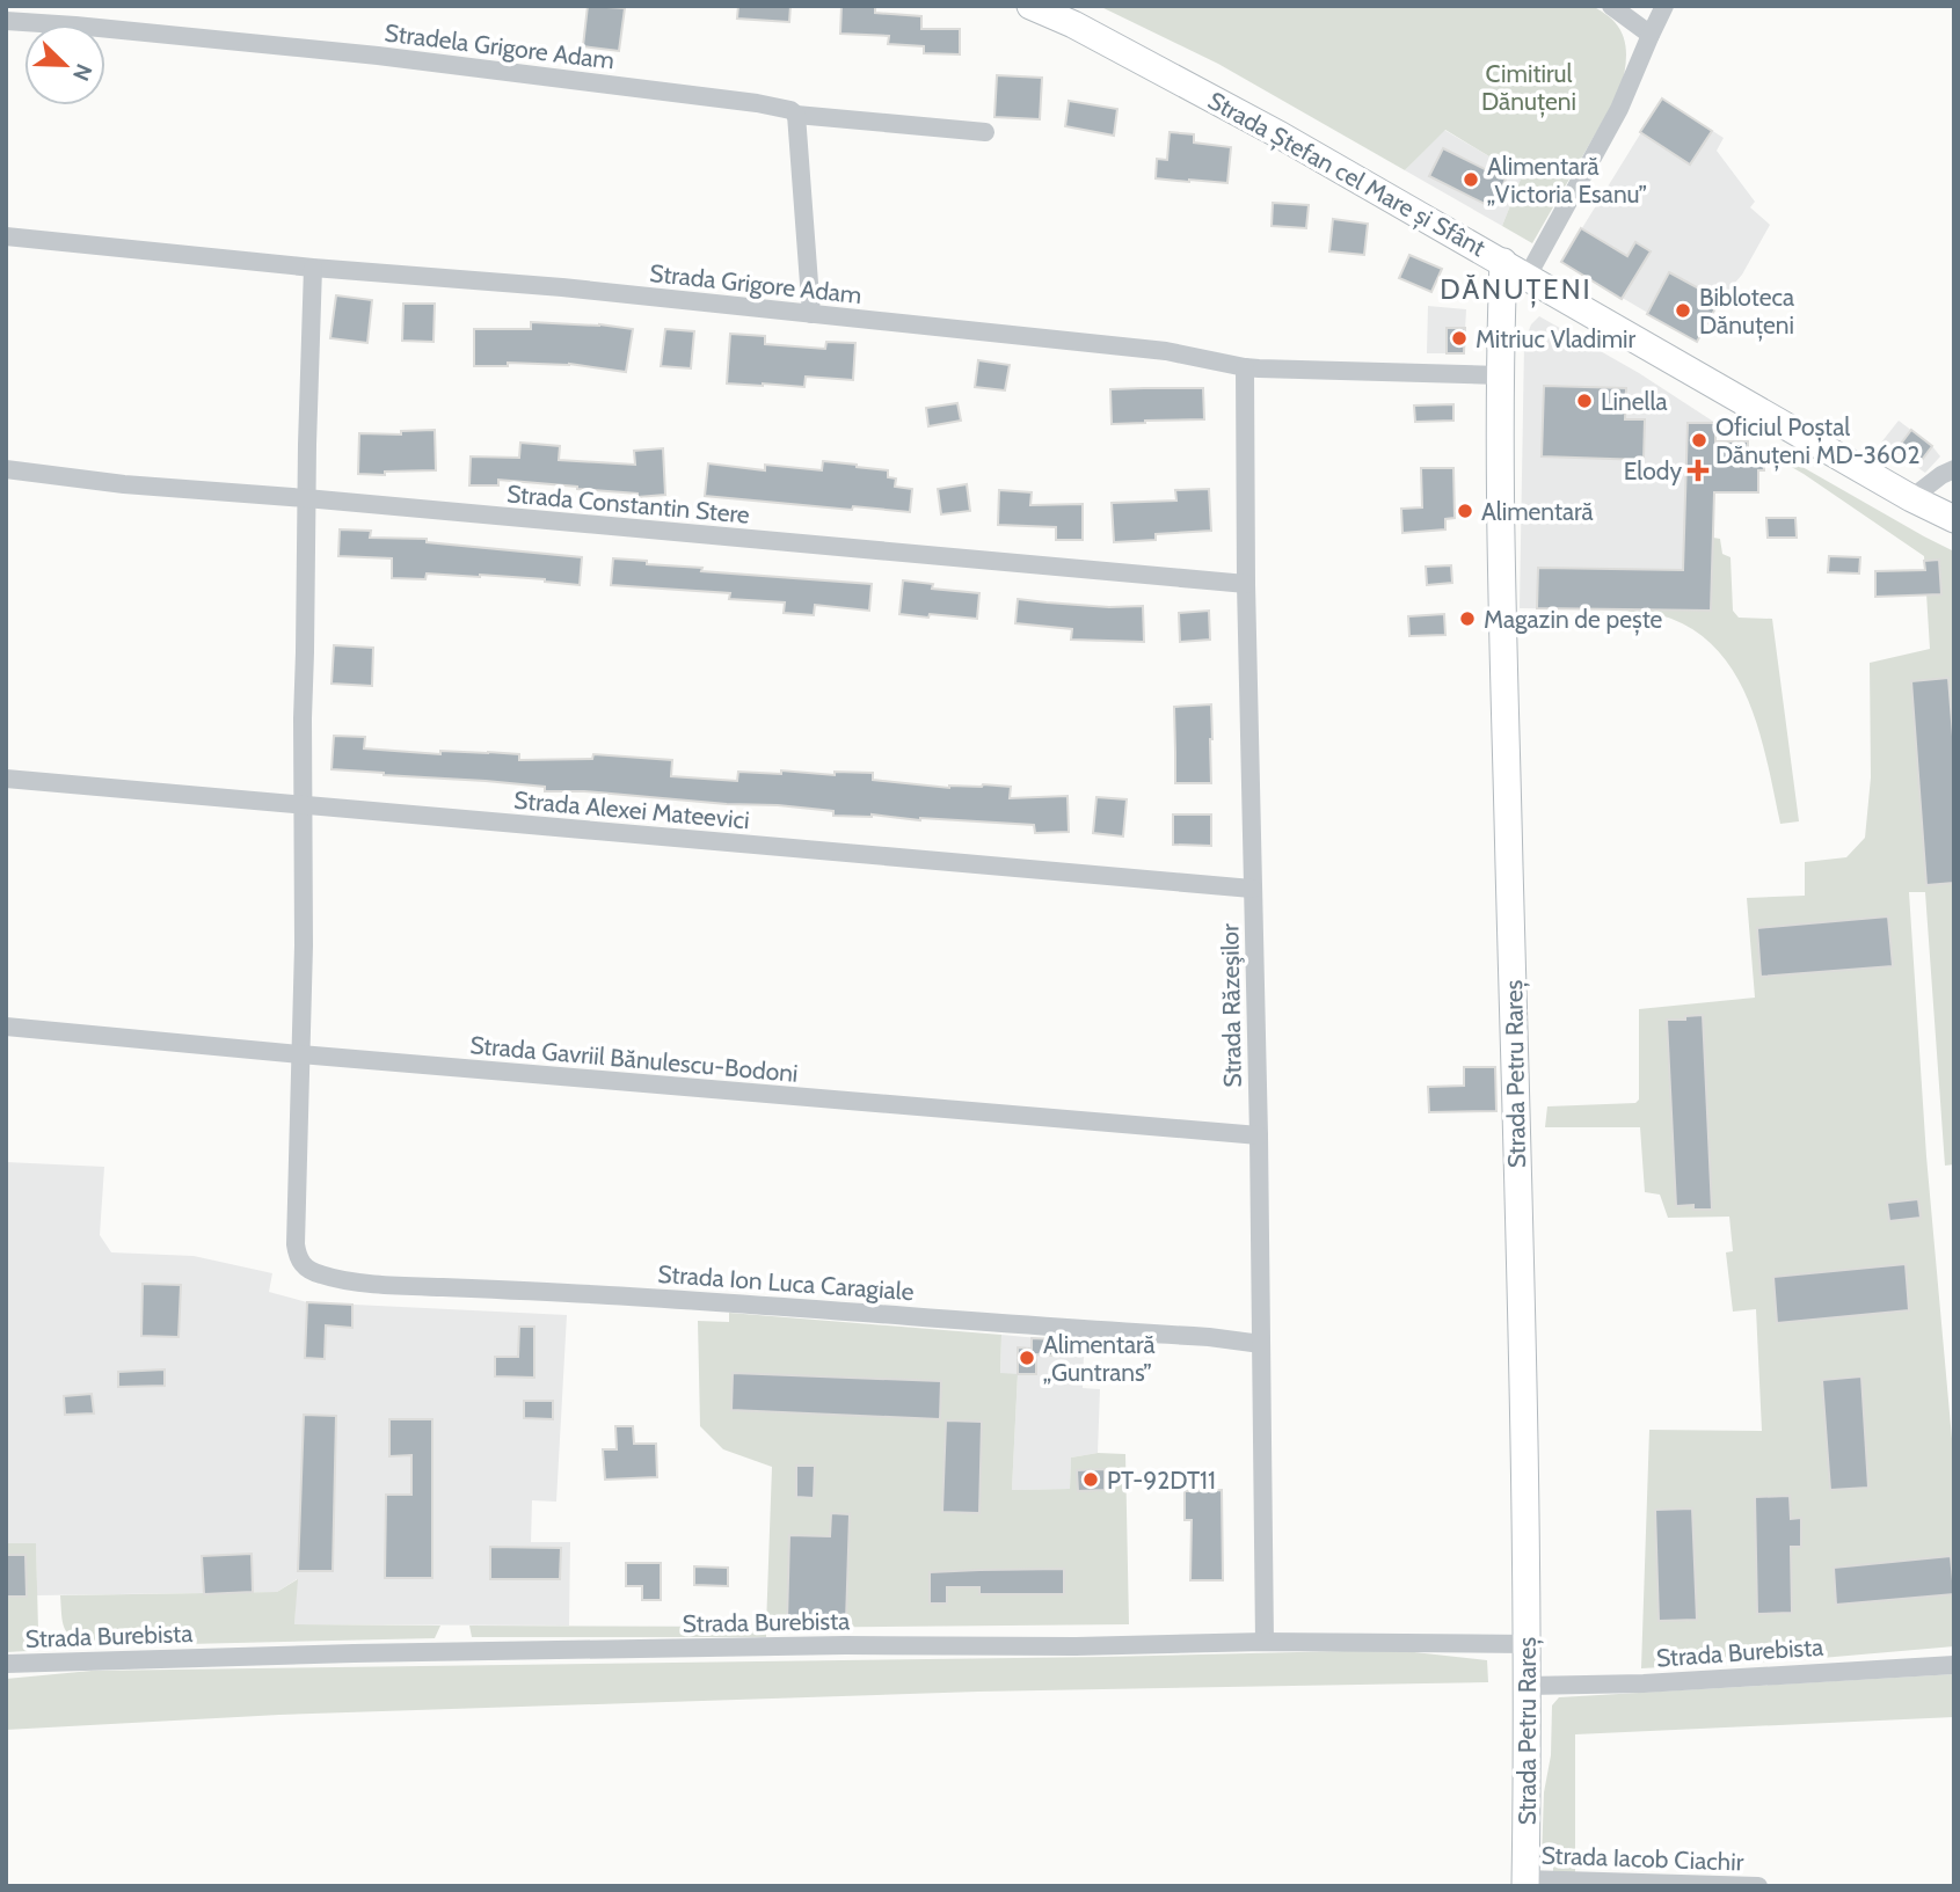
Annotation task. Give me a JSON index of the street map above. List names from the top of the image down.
{
  "streets": {
    "main road": ["Strada Ștefan cel Mare și Sfânt", "Strada Petru Rareș"],
    "street": [
      "Stradela Grigore Adam",
      "Strada Grigore Adam",
      "Strada Constantin Stere",
      "Strada Alexei Mateevici",
      "Strada Răzeşilor",
      "Strada Gavriil Bănulescu-Bodoni",
      "Strada Ion Luca Caragiale",
      "Strada Burebista",
      "Strada Iacob Ciachir"
    ]
  },
  "crossings": [
    ["Strada Ștefan cel Mare și Sfânt", "Strada Petru Rareș"],
    ["Strada Grigore Adam", "Strada Răzeşilor"],
    ["Strada Grigore Adam", "Strada Petru Rareș"],
    ["Strada Constantin Stere", "Strada Răzeşilor"],
    ["Strada Alexei Mateevici", "Strada Răzeşilor"],
    ["Strada Răzeşilor", "Strada Gavriil Bănulescu-Bodoni"],
    ["Strada Răzeşilor", "Strada Ion Luca Caragiale"],
    ["Strada Răzeşilor", "Strada Burebista"],
    ["Strada Gavriil Bănulescu-Bodoni", "Strada Ion Luca Caragiale"],
    ["Strada Petru Rareș", "Strada Burebista"],
    ["Strada Petru Rareș", "Strada Iacob Ciachir"]
  ],
  "districts": ["DĂNUȚENI"],
  "parks": ["Cimitirul Dănuțeni"],
  "places": {
    "other": [
      "Alimentară „Victoria Esanu”",
      "Bibloteca Dănuțeni",
      "Mitriuc Vladimir",
      "Linella",
      "Oficiul Poștal Dănuțeni MD-3602",
      "Alimentară",
      "Magazin de pește",
      "Alimentară „Guntrans”",
      "PT-92DT11"
    ],
    "health": ["Elody"]
  },
  "north": "bottom right"
}
